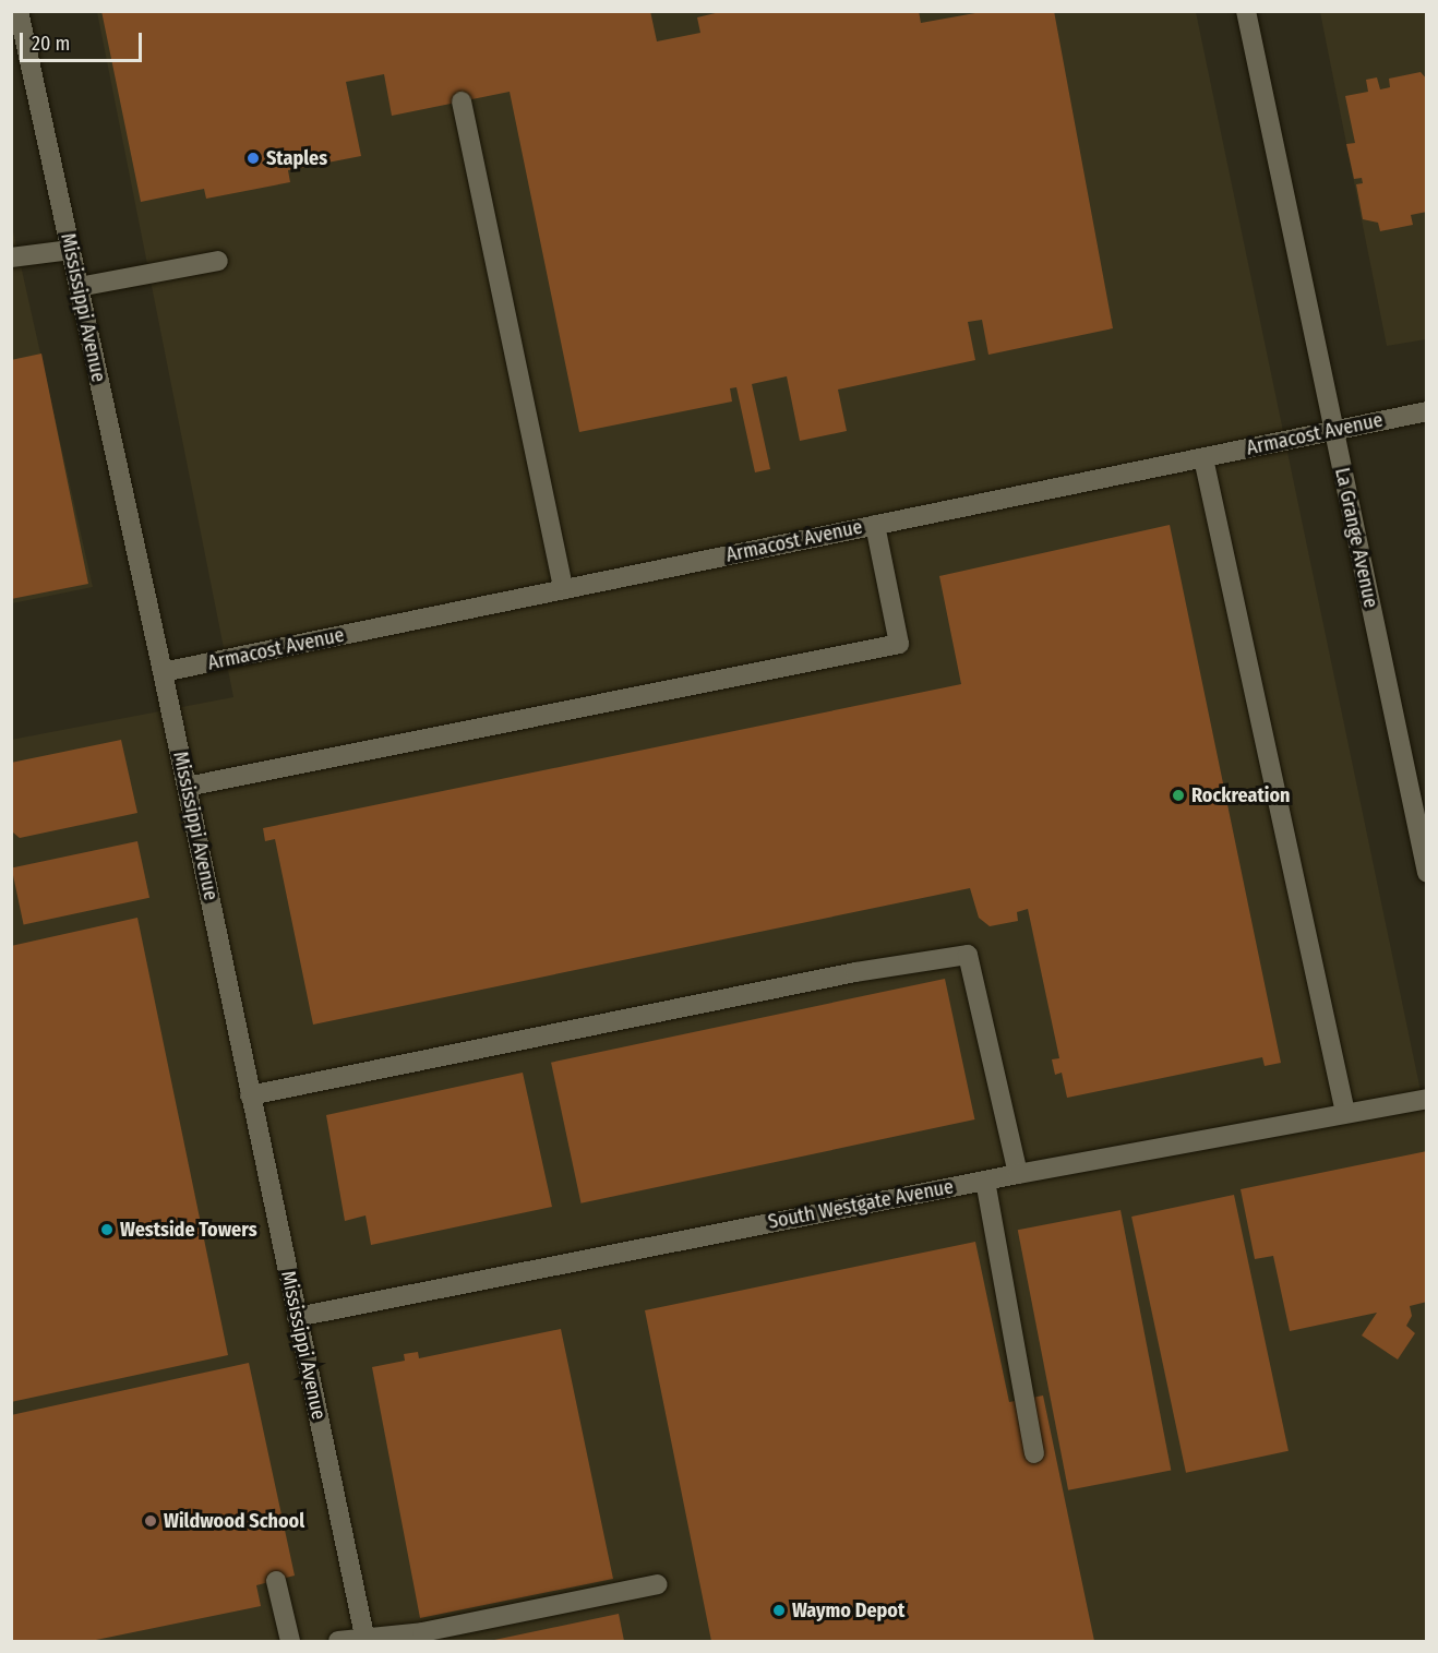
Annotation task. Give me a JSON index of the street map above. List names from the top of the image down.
{
  "streets": {
    "street": [
      "Mississippi Avenue",
      "Armacost Avenue",
      "La Grange Avenue",
      "South Westgate Avenue"
    ]
  },
  "crossings": [
    ["Mississippi Avenue", "Armacost Avenue"],
    ["Mississippi Avenue", "South Westgate Avenue"],
    ["Armacost Avenue", "La Grange Avenue"]
  ],
  "places": [
    "Staples",
    "Rockreation",
    "Westside Towers",
    "Wildwood School",
    "Waymo Depot"
  ],
  "scale_bar": "20 m"
}
